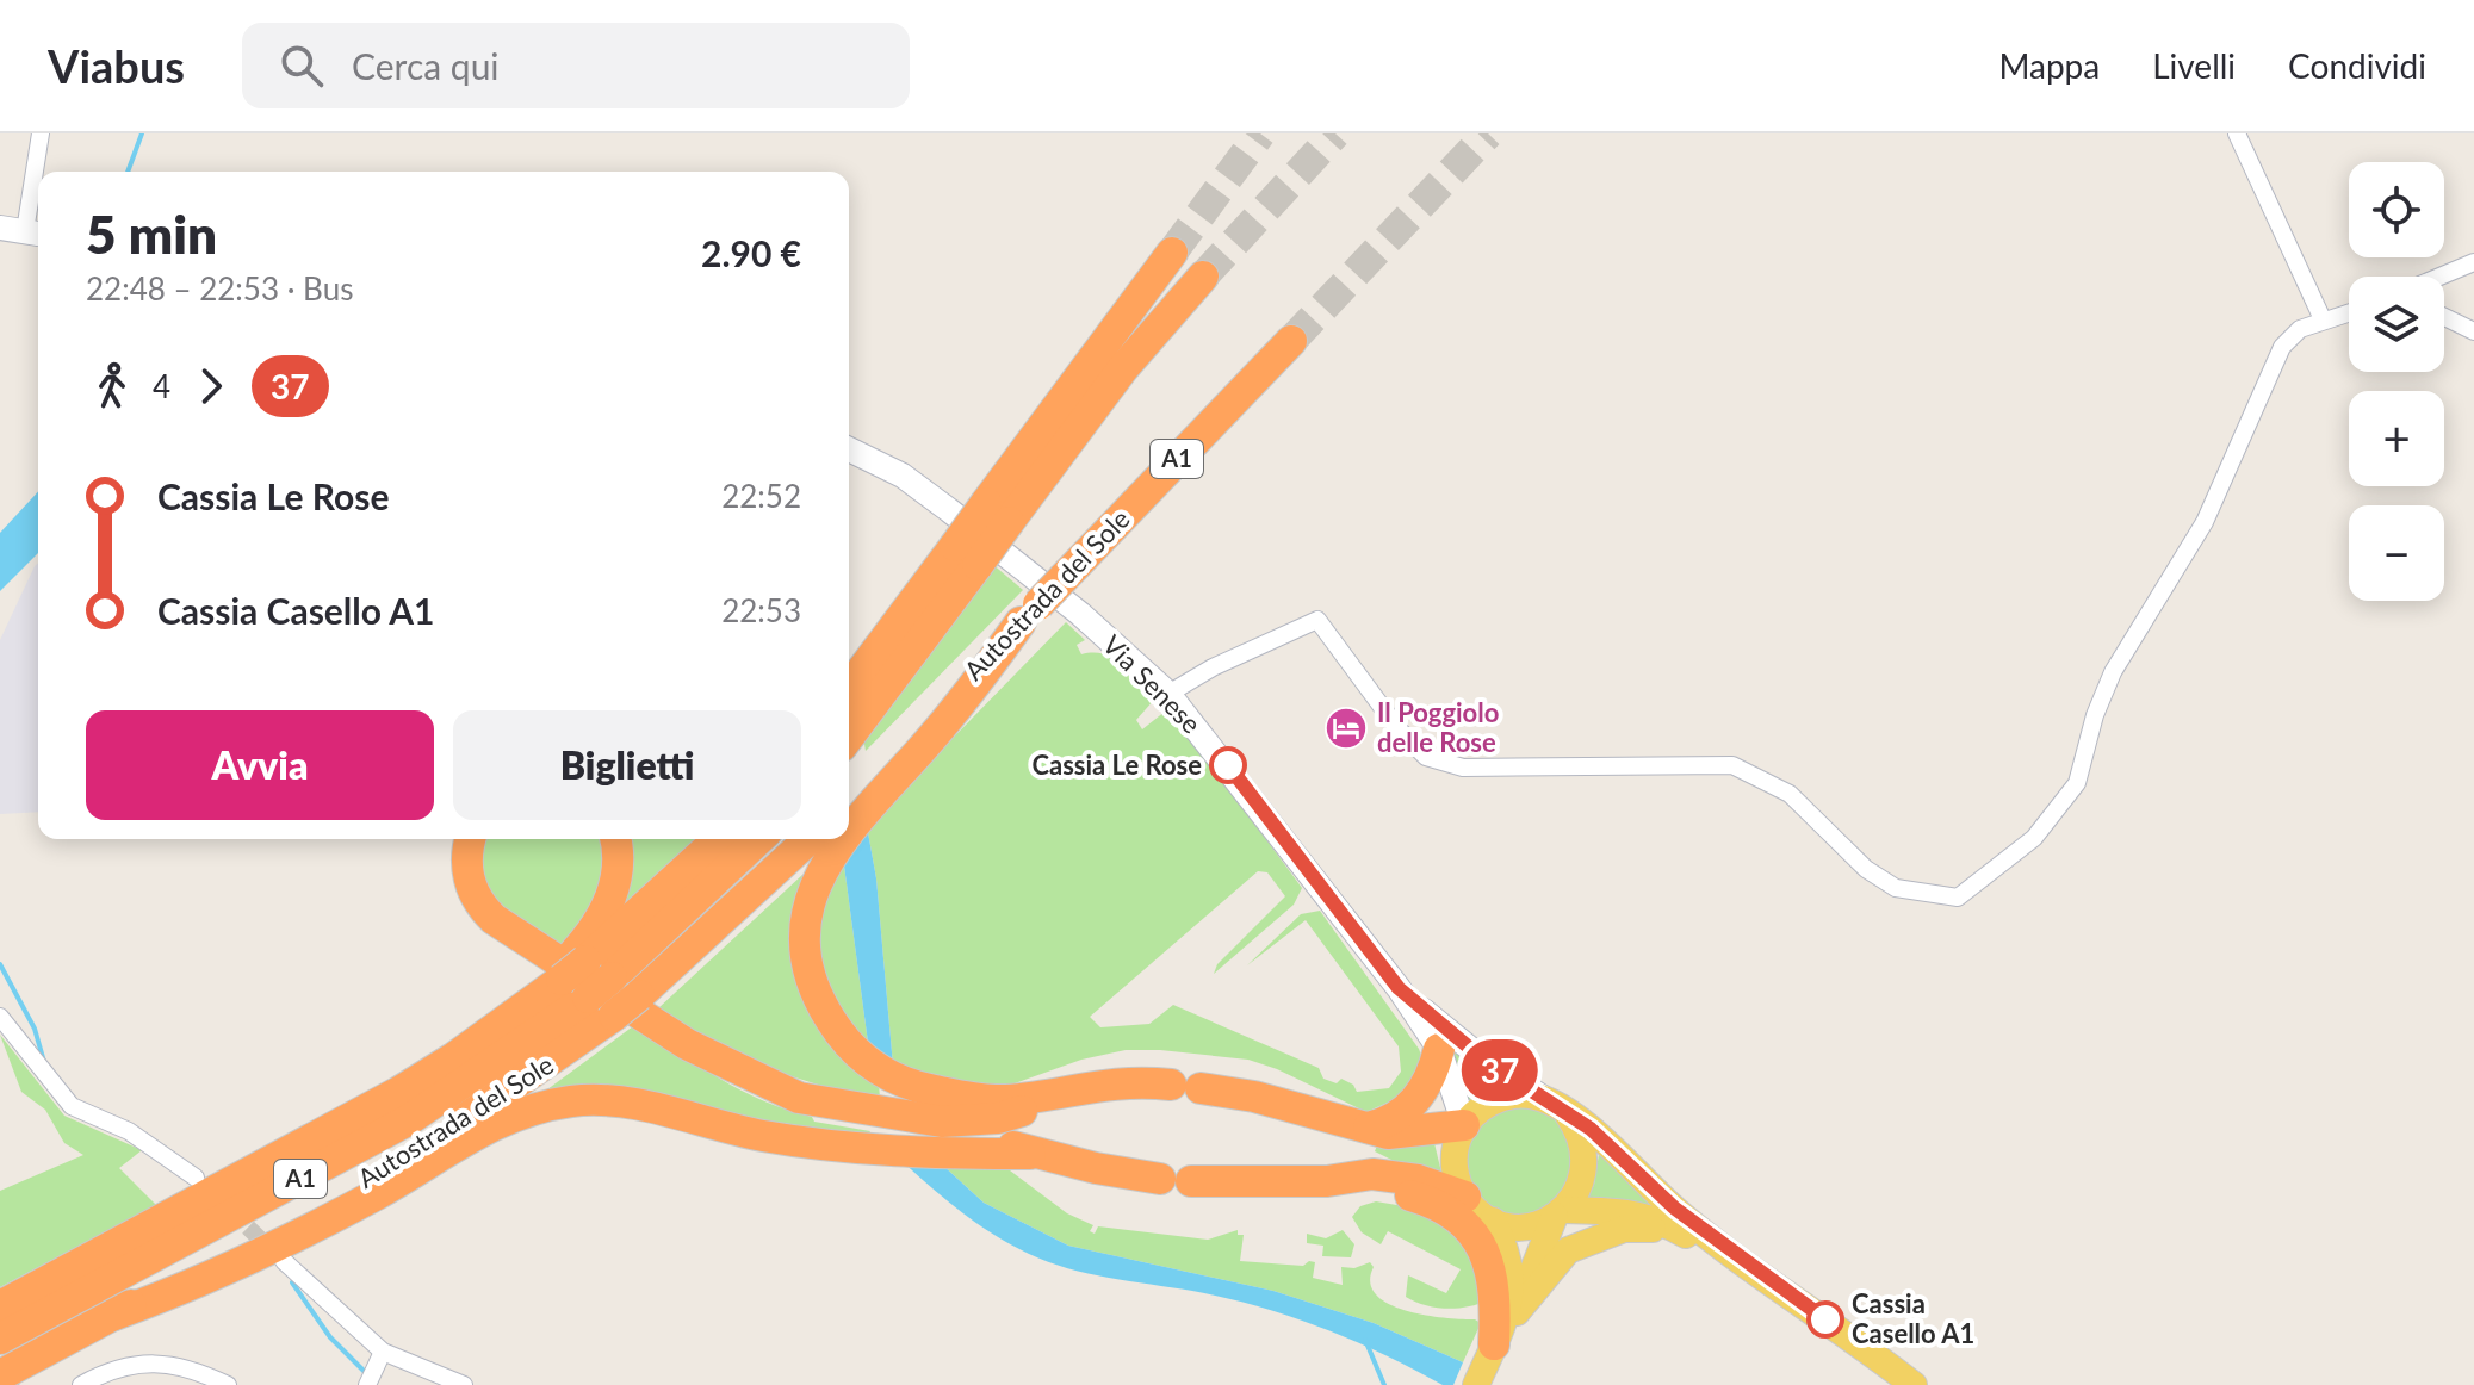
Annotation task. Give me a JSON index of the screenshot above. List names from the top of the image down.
{
  "streets": {
    "highway": ["A1", "Autostrada del Sole"],
    "main road": ["Via Senese"]
  },
  "places": {
    "hotel": ["Il Poggiolo delle Rose"],
    "other": ["Cassia Le Rose", "Cassia Casello A1"]
  },
  "lines": ["bus line 37"],
  "page": {
    "header": "Viabus",
    "search": "Cerca qui",
    "nav": ["Mappa", "Livelli", "Condividi"],
    "on_map": "37",
    "map_buttons": ["+", "−"],
    "heading": ["5 min", "22:48 – 22:53 · Bus", "2.90 €"],
    "legs": ["4", "37"],
    "list": [
      {
        "name": "Cassia Le Rose",
        "value": "22:52"
      },
      {
        "name": "Cassia Casello A1",
        "value": "22:53"
      }
    ],
    "buttons": ["Avvia", "Biglietti"]
  }
}
